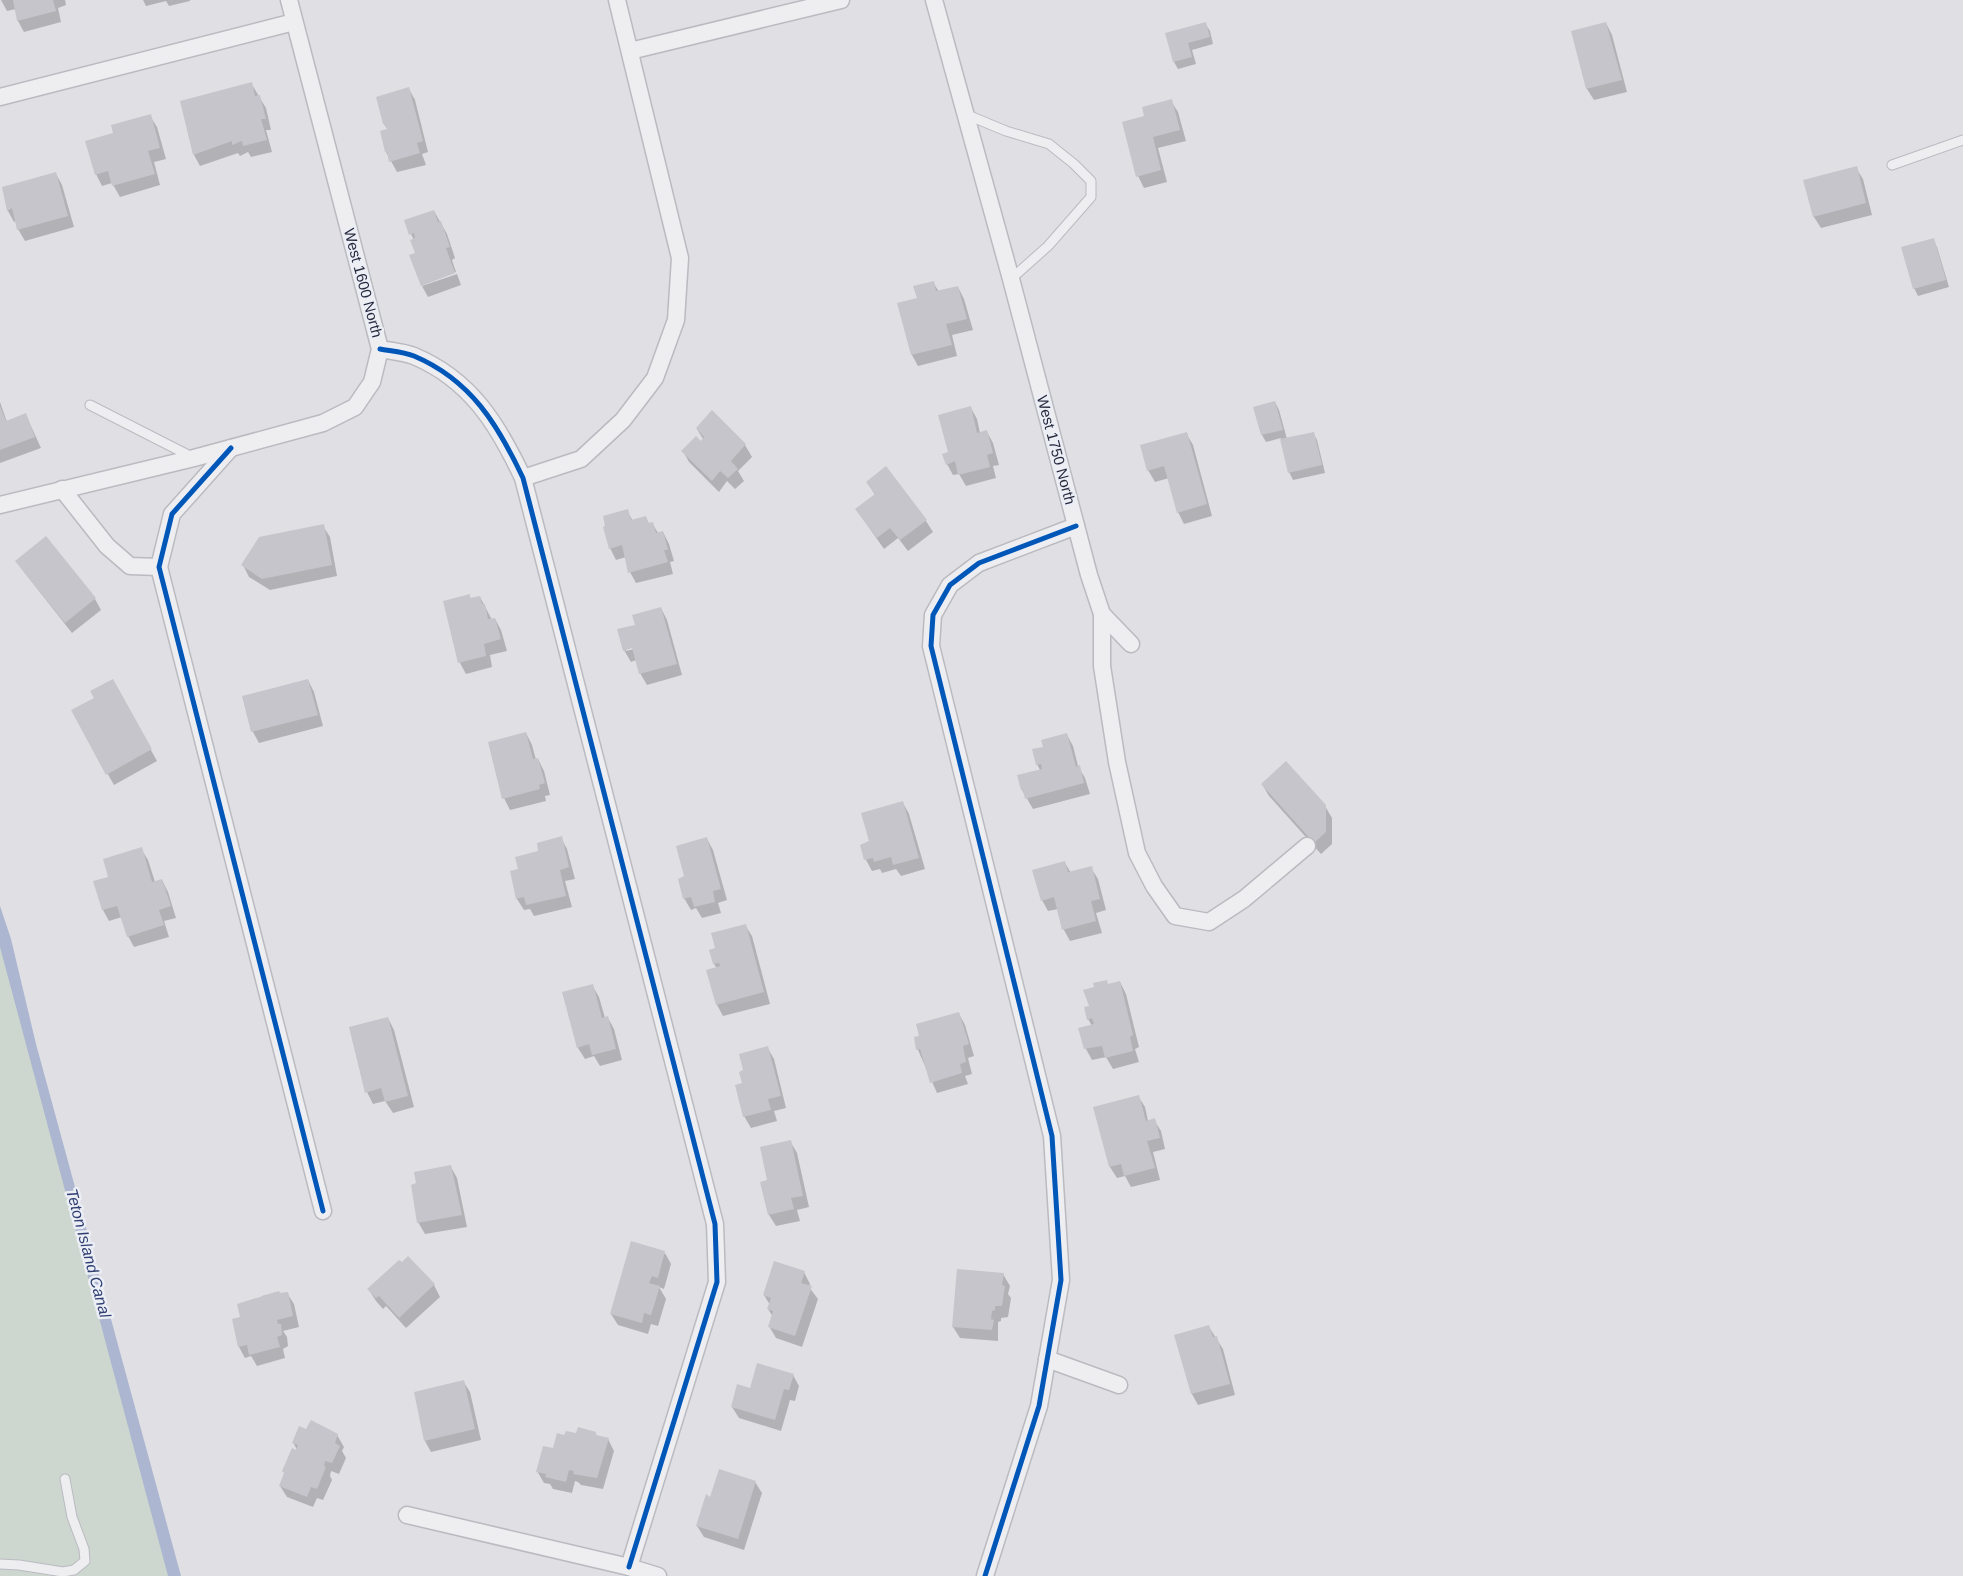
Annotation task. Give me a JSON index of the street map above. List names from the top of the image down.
{
  "streets": {
    "street": ["West 1600 North", "West 1750 North"]
  },
  "water": ["Teton Island Canal"]
}
